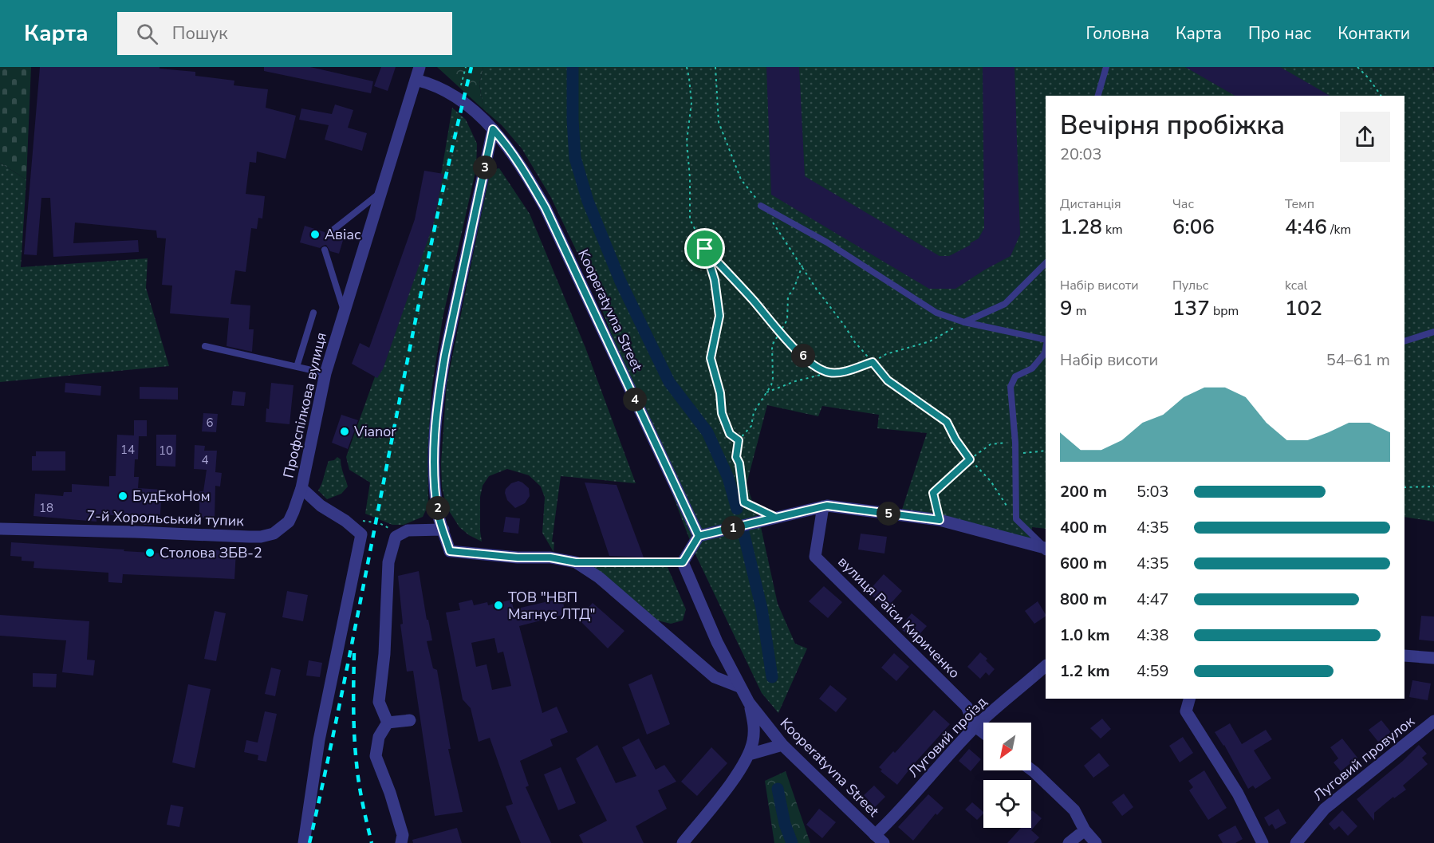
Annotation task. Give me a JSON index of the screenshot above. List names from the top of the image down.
{
  "streets": {
    "street": [
      "Kooperatyvna Street",
      "Профспілкова вулиця",
      "7-й Хорольський тупик",
      "вулиця Раїси Кириченко",
      "Луговий проїзд",
      "Луговий провулок"
    ]
  },
  "crossings": [
    ["Kooperatyvna Street", "Профспілкова вулиця"],
    ["Kooperatyvna Street", "Луговий проїзд"],
    ["Профспілкова вулиця", "7-й Хорольський тупик"],
    ["вулиця Раїси Кириченко", "Луговий проїзд"]
  ],
  "places": [
    "Авіас",
    "Vianor",
    "БудЕкоНом",
    "Столова ЗБВ-2",
    "ТОВ \"НВП Магнус ЛТД\""
  ],
  "house_numbers": [
    "6",
    "14",
    "10",
    "4",
    "18"
  ],
  "north": "bottom left",
  "page": {
    "header": "Карта",
    "search": "Пошук",
    "nav": [
      "Головна",
      "Карта",
      "Про нас",
      "Контакти"
    ],
    "heading": ["Вечірня пробіжка", "20:03"],
    "pins": [
      "3",
      "6",
      "4",
      "2",
      "5",
      "1"
    ],
    "stats": [
      ["Дистанція", "1.28 km"],
      ["Час", "6:06"],
      ["Темп", "4:46 /km"],
      ["Набір висоти", "9 m"],
      ["Пульс", "137 bpm"],
      ["kcal", "102"]
    ],
    "chart": ["Набір висоти", "54–61 m"],
    "list": [
      {
        "name": "200 m",
        "note": "5:03"
      },
      {
        "name": "400 m",
        "note": "4:35"
      },
      {
        "name": "600 m",
        "note": "4:35"
      },
      {
        "name": "800 m",
        "note": "4:47"
      },
      {
        "name": "1.0 km",
        "note": "4:38"
      },
      {
        "name": "1.2 km",
        "note": "4:59"
      }
    ]
  }
}
